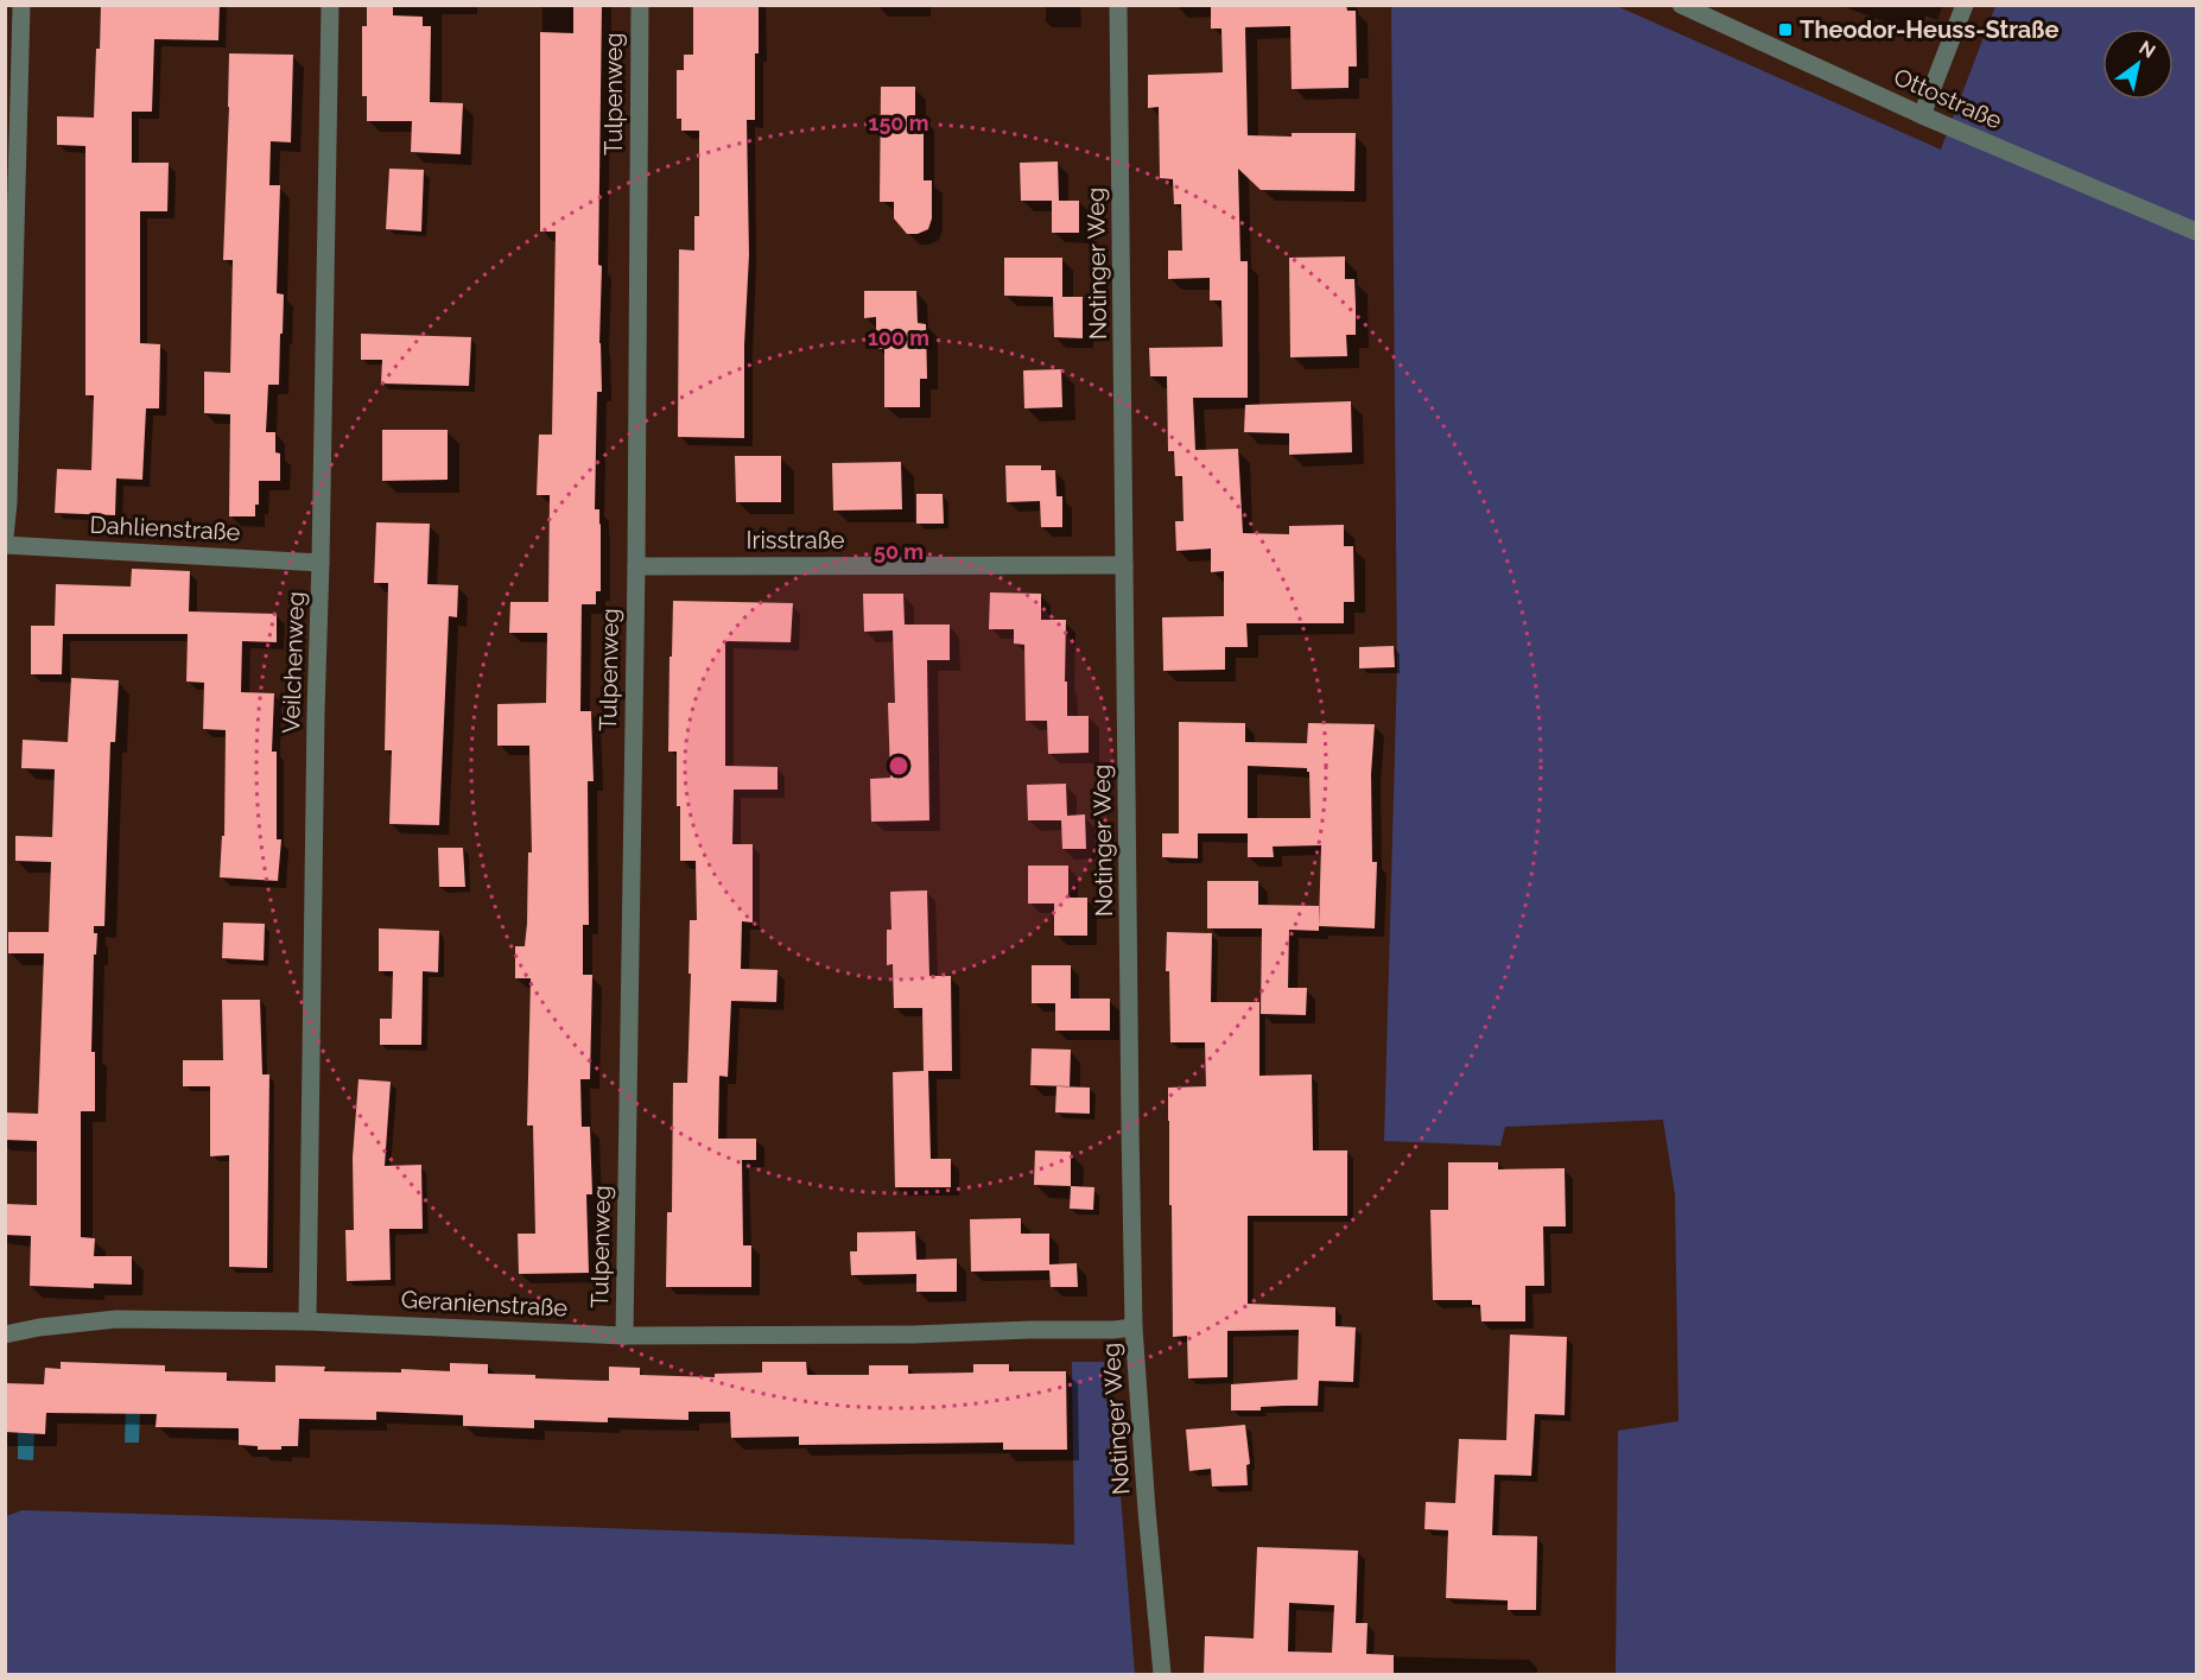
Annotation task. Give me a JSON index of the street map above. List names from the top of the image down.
{
  "streets": {
    "street": [
      "Tulpenweg",
      "Ottostraße",
      "Notinger Weg",
      "Dahlienstraße",
      "Irisstraße",
      "Veilchenweg",
      "Geranienstraße"
    ]
  },
  "crossings": [
    ["Tulpenweg", "Irisstraße"],
    ["Tulpenweg", "Geranienstraße"],
    ["Notinger Weg", "Irisstraße"],
    ["Notinger Weg", "Geranienstraße"],
    ["Dahlienstraße", "Veilchenweg"],
    ["Veilchenweg", "Geranienstraße"]
  ],
  "places": {
    "transit": ["Theodor-Heuss-Straße"]
  },
  "north": "top right",
  "rings": ["150 m", "100 m", "50 m"]
}
